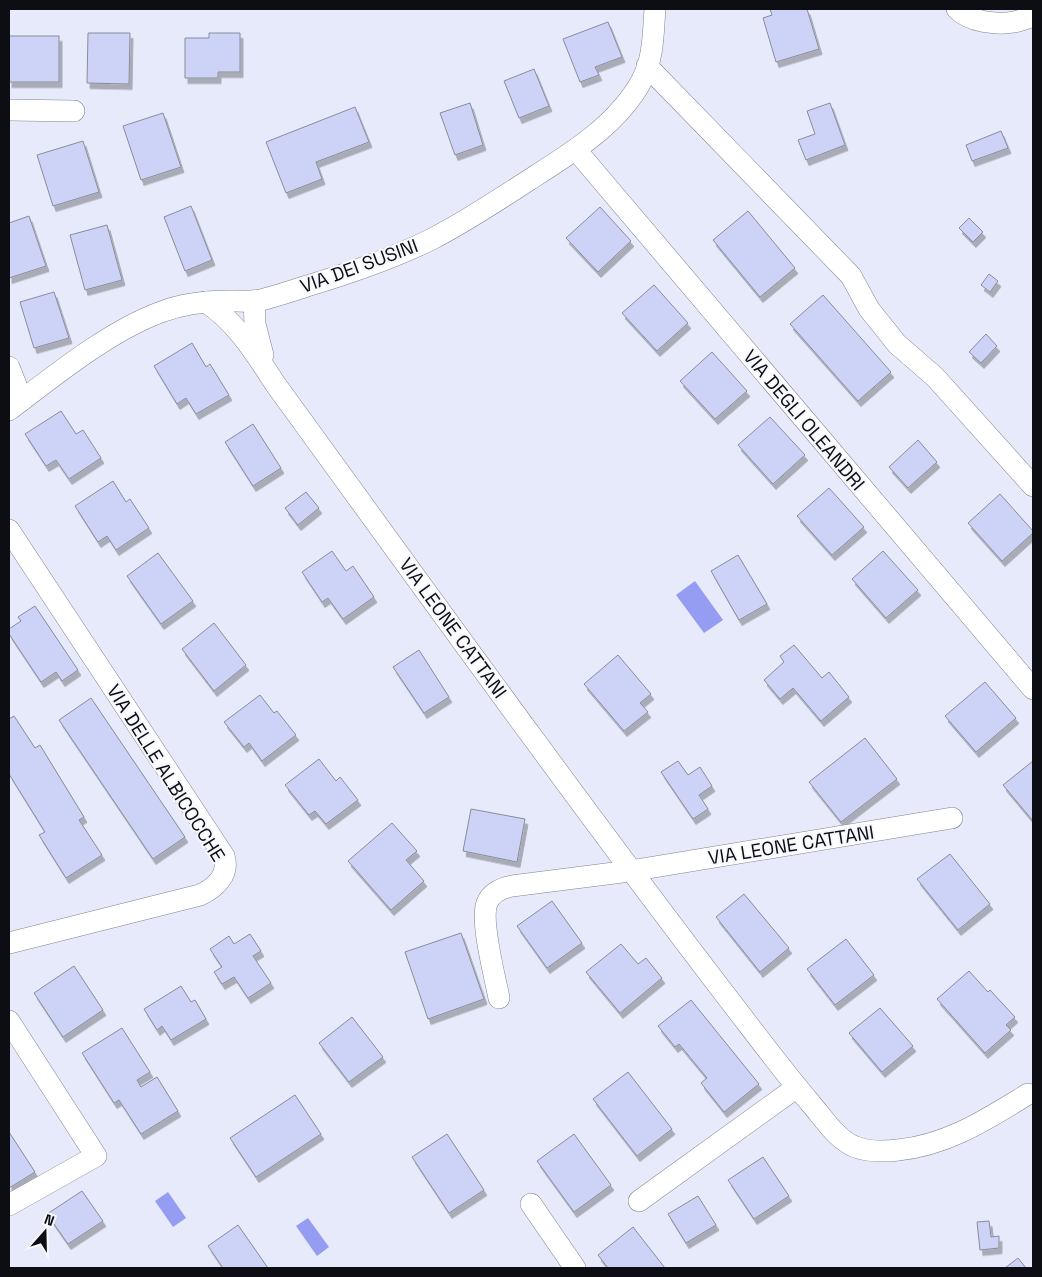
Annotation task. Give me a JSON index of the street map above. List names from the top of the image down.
{
  "streets": {
    "street": [
      "VIA DEI SUSINI",
      "VIA DEGLI OLEANDRI",
      "VIA LEONE CATTANI",
      "VIA DELLE ALBICOCCHE"
    ]
  },
  "crossings": [
    ["VIA DEI SUSINI", "VIA DEGLI OLEANDRI"],
    ["VIA DEI SUSINI", "VIA LEONE CATTANI"]
  ],
  "north": "top"
}
